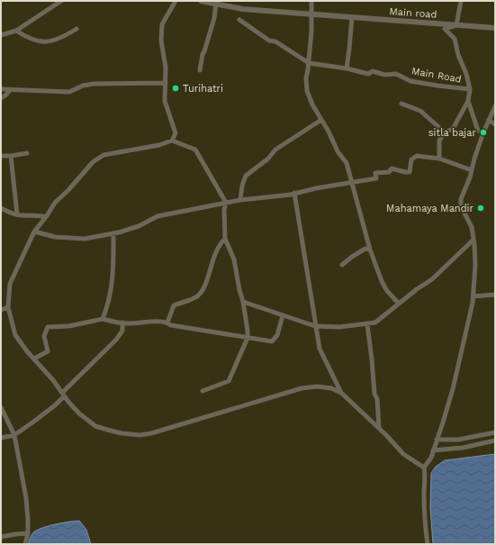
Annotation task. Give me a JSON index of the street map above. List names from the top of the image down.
{
  "streets": {
    "street": ["Main road", "Main Road"]
  },
  "places": ["Turihatri", "sitla bajar", "Mahamaya Mandir"]
}
